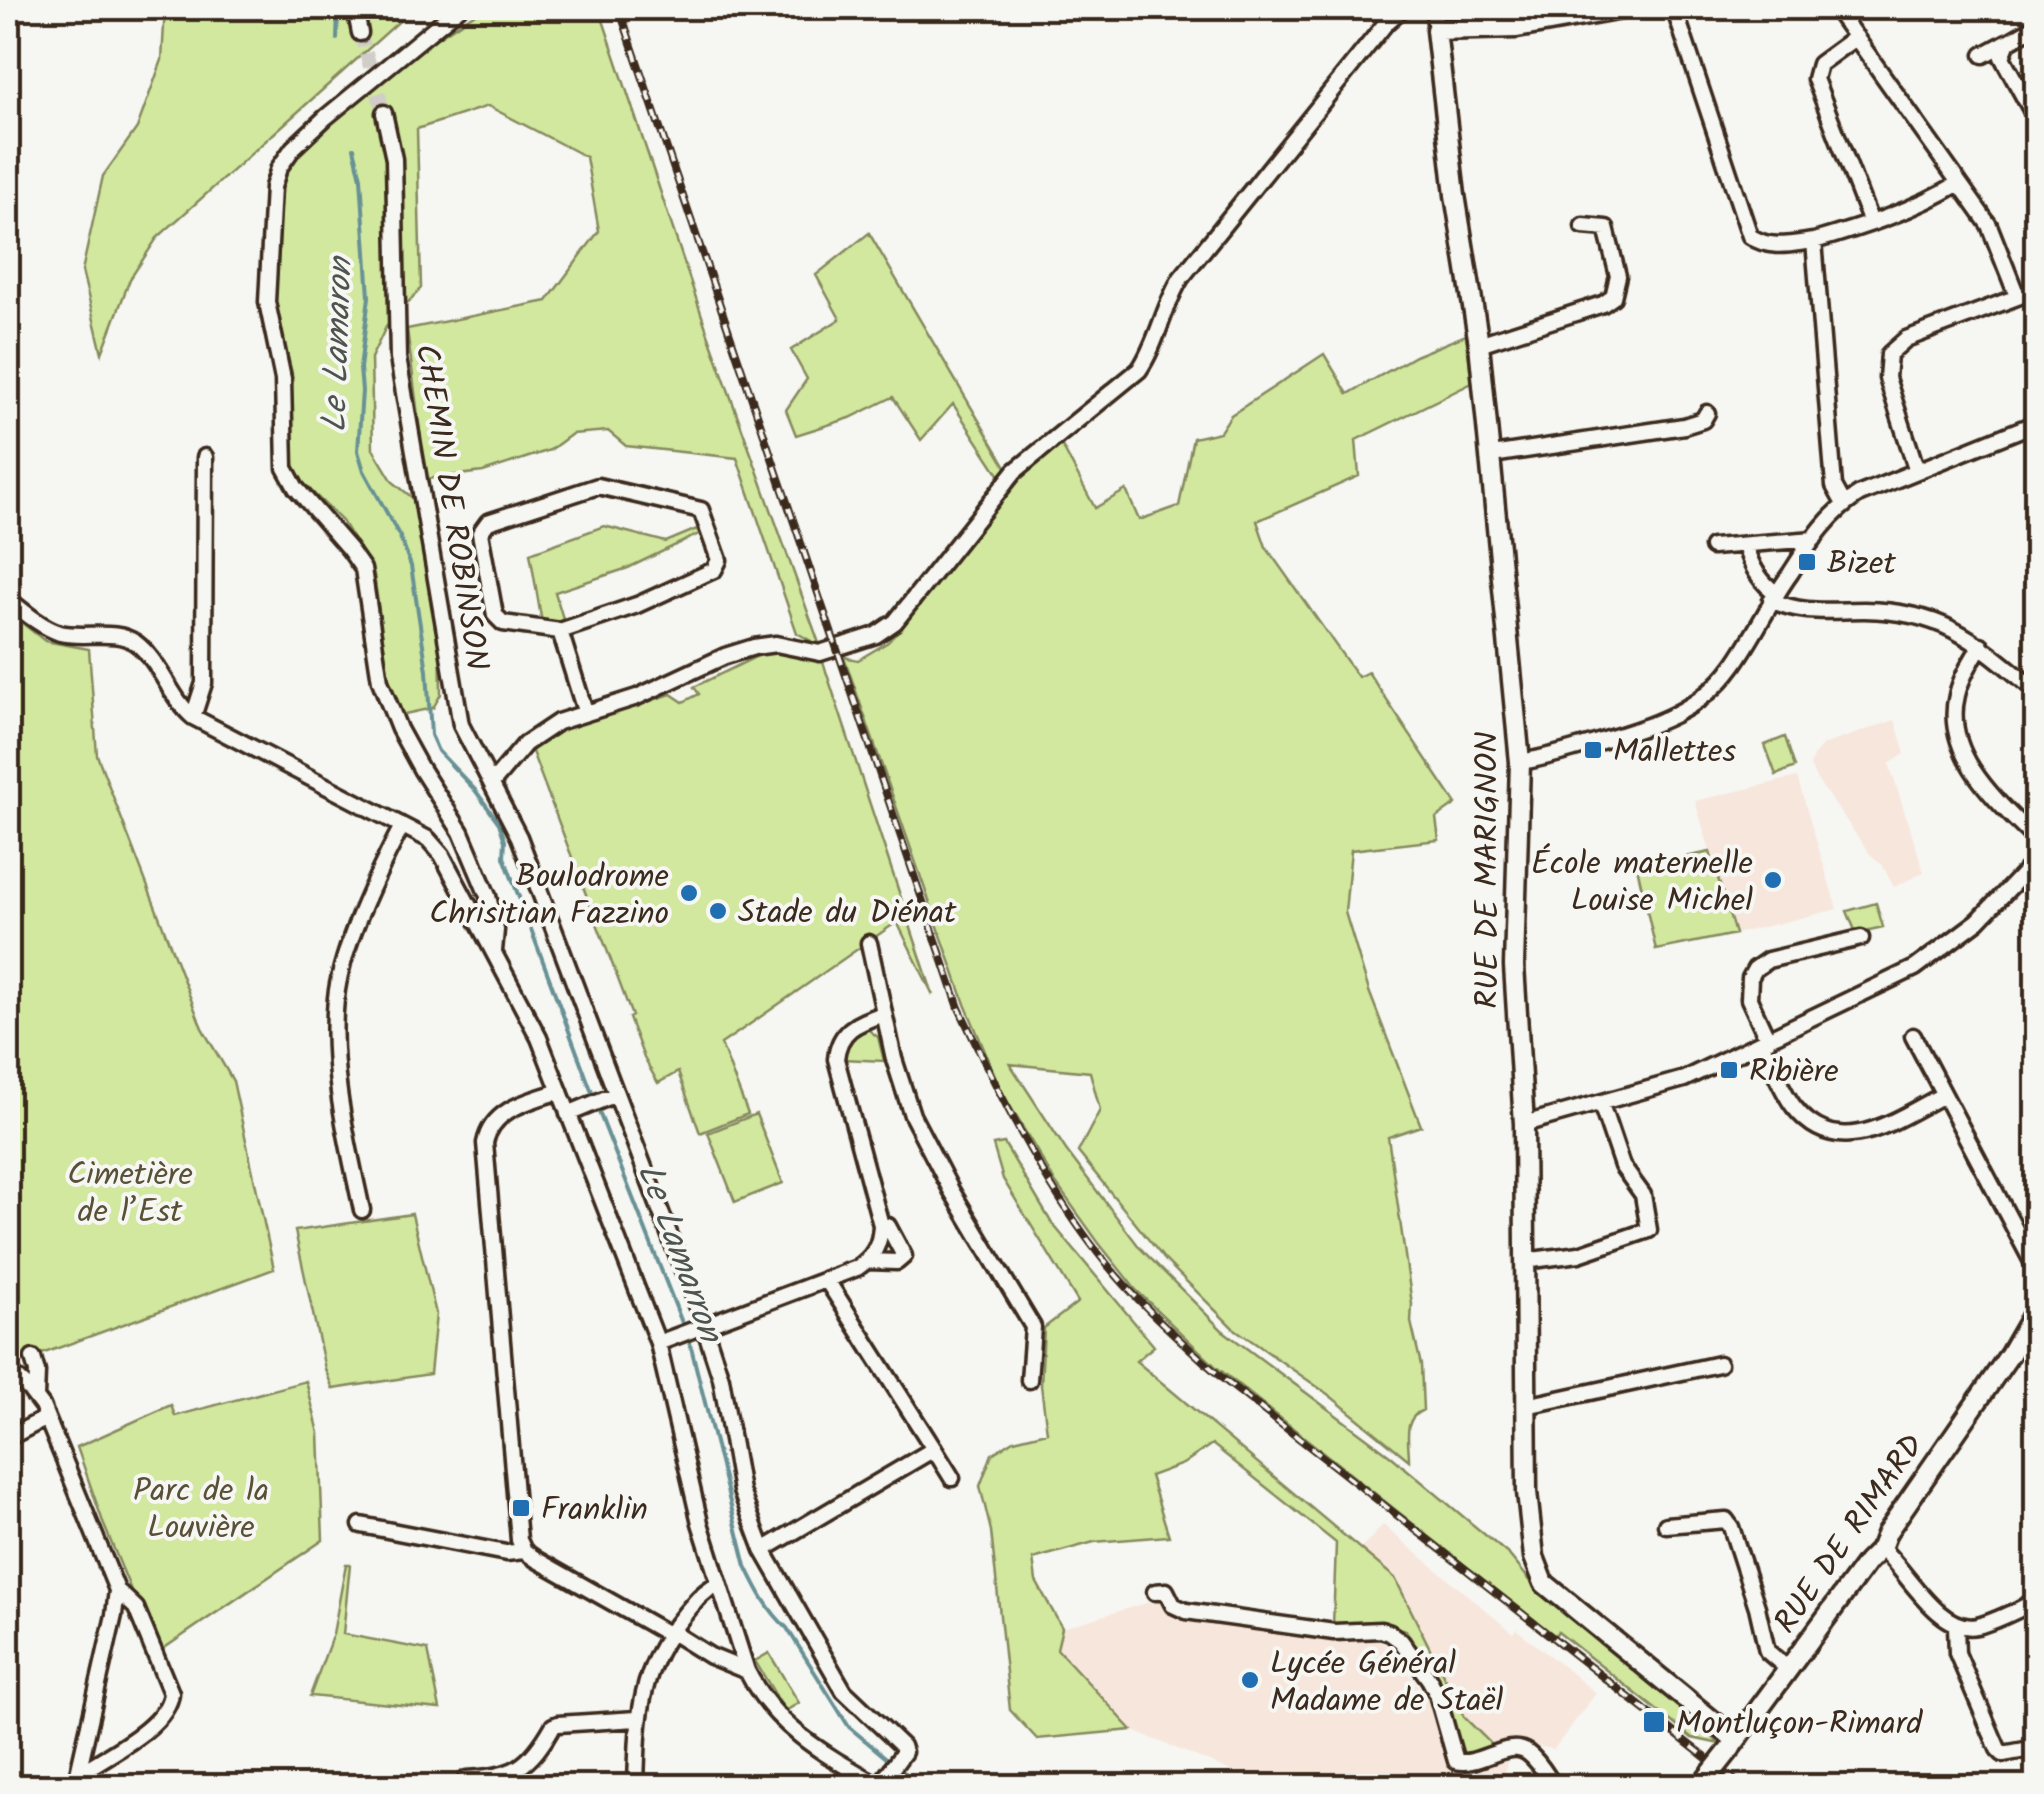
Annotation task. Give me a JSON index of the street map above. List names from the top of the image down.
{
  "streets": {
    "street": ["CHEMIN DE ROBINSON", "RUE DE MARIGNON", "RUE DE RIMARD"]
  },
  "crossings": [
    ["RUE DE MARIGNON", "RUE DE RIMARD"]
  ],
  "water": ["Le Lamaron", "Le Lamarron"],
  "parks": ["Cimetière de l’Est", "Parc de la Louvière"],
  "places": {
    "transit": [
      "Bizet",
      "Mallettes",
      "Ribière",
      "Franklin",
      "Montluçon-Rimard"
    ],
    "other": [
      "École maternelle Louise Michel",
      "Boulodrome Chrisitian Fazzino",
      "Stade du Diénat",
      "Lycée Général Madame de Staël"
    ]
  }
}
